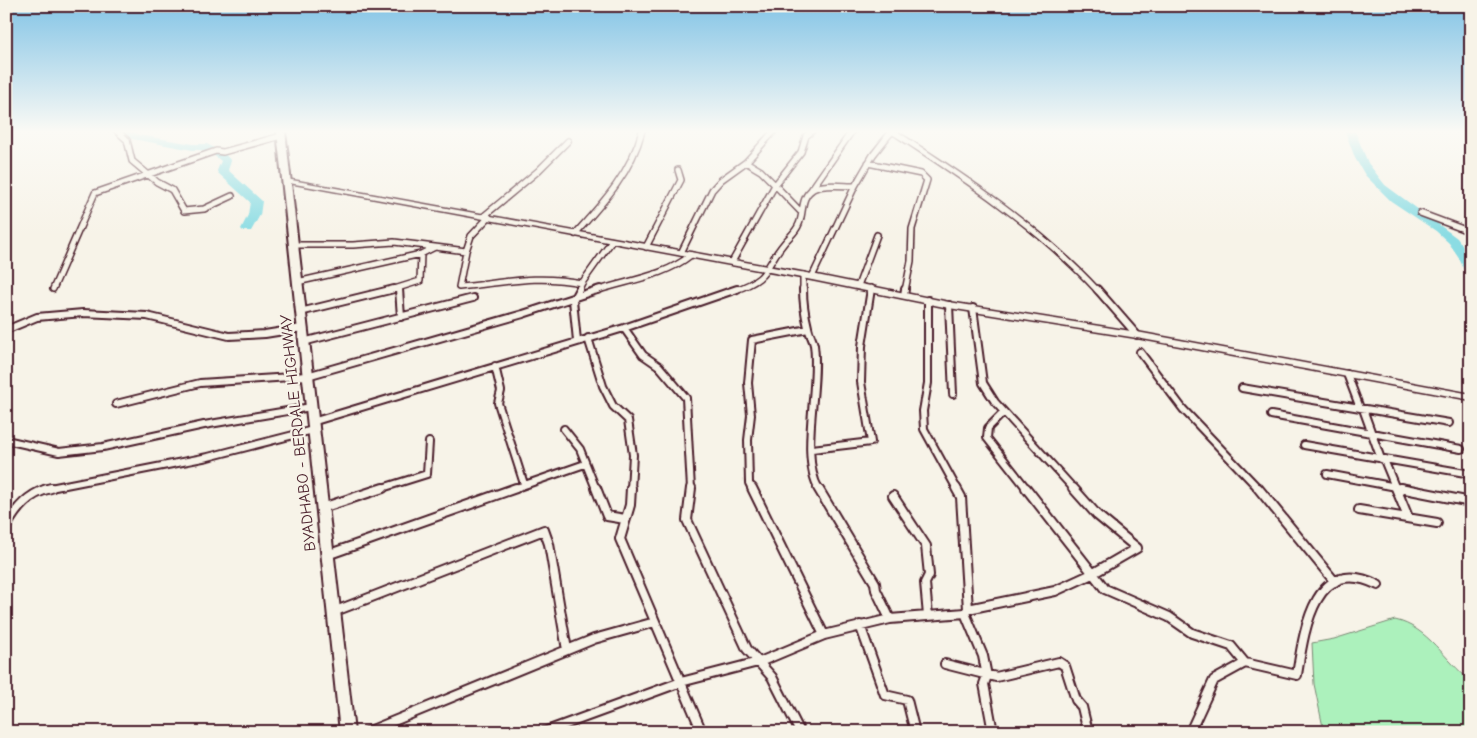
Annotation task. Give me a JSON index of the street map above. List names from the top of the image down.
{
  "streets": {
    "main road": ["BYADHABO - BERDALE HIGHWAY"]
  }
}
